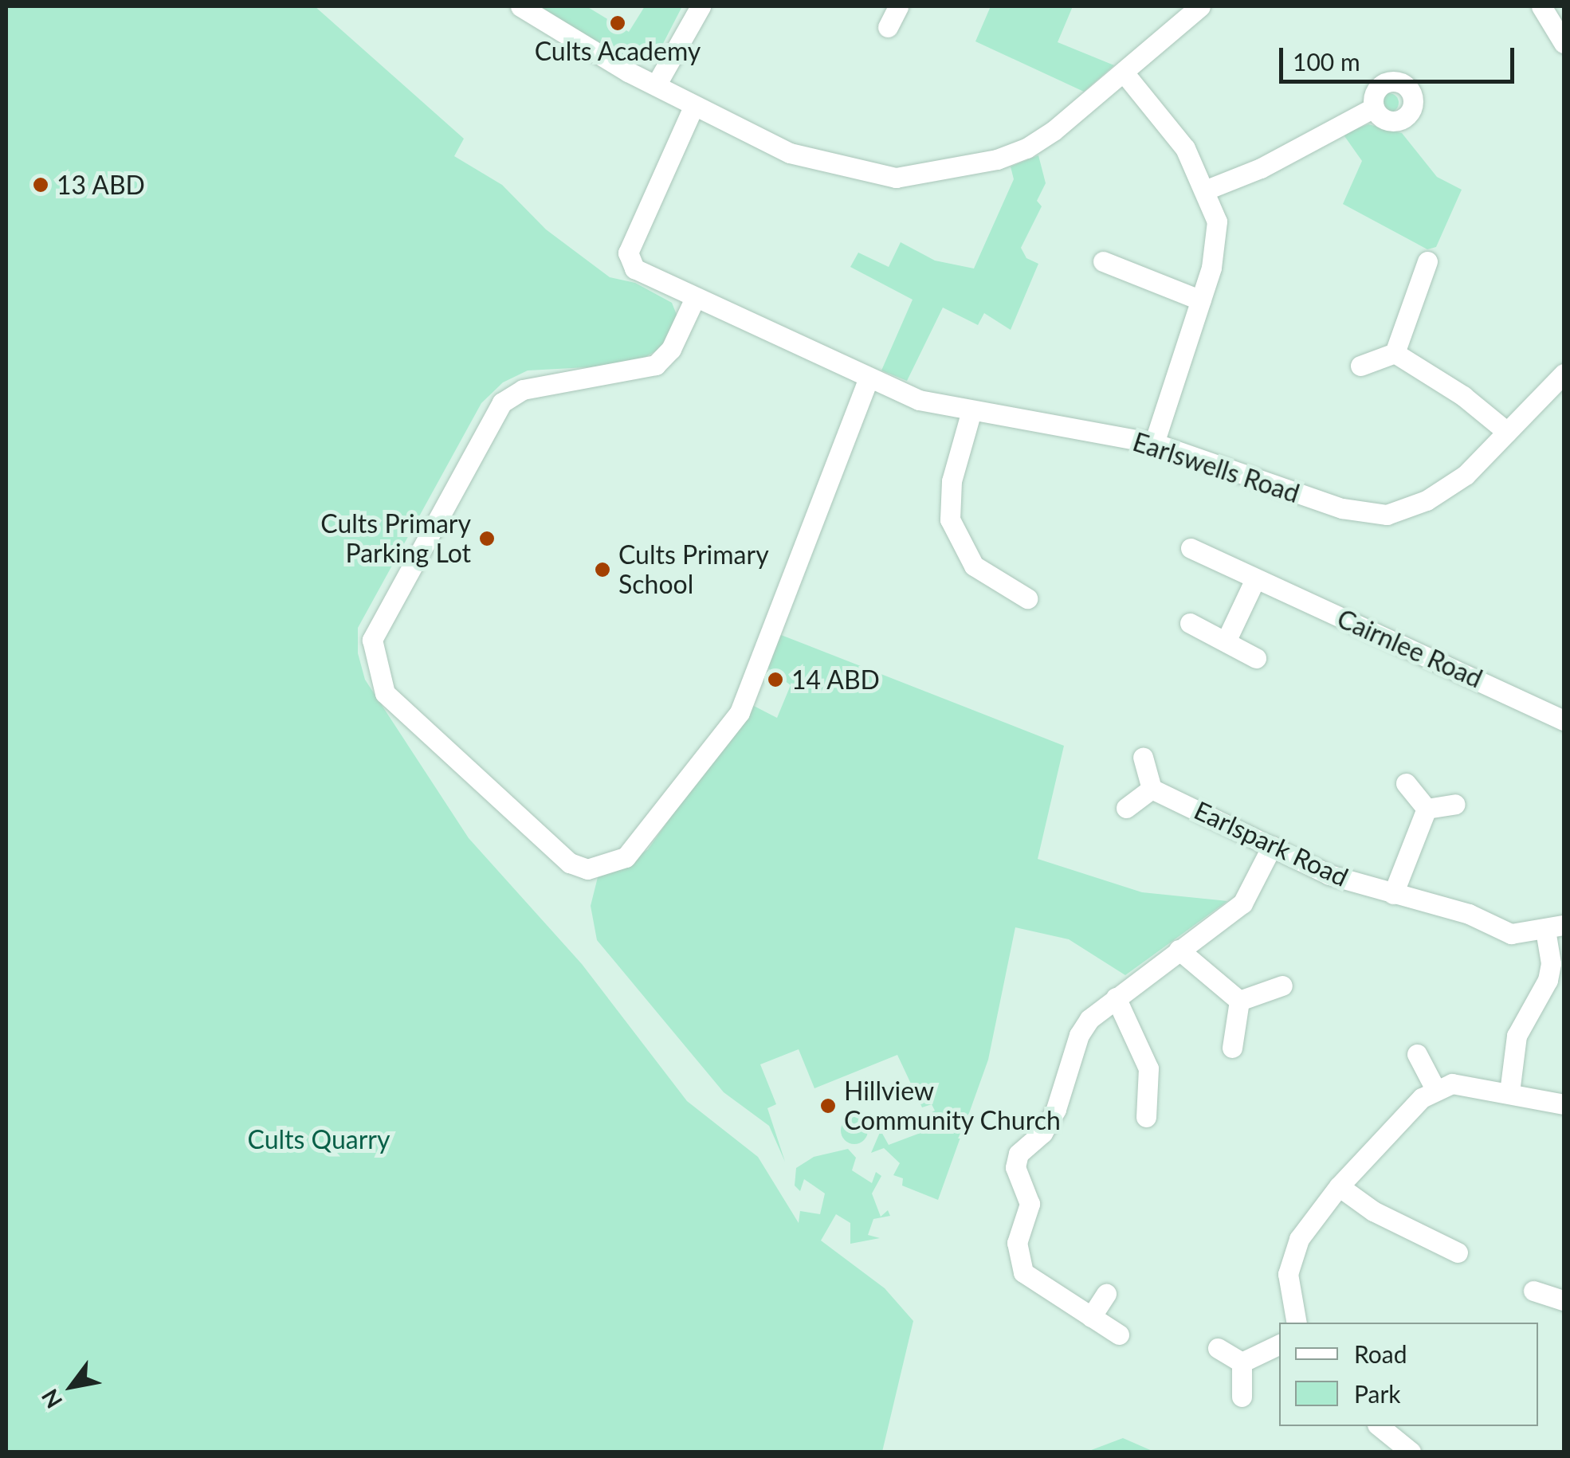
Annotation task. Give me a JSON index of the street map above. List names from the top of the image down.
{
  "streets": {
    "street": ["Earlswells Road", "Cairnlee Road", "Earlspark Road"]
  },
  "parks": ["Cults Quarry"],
  "places": [
    "Cults Academy",
    "13 ABD",
    "Cults Primary Parking Lot",
    "Cults Primary School",
    "14 ABD",
    "Hillview Community Church"
  ],
  "legend": ["Road", "Park"],
  "scale_bar": "100 m",
  "north": "bottom left"
}
